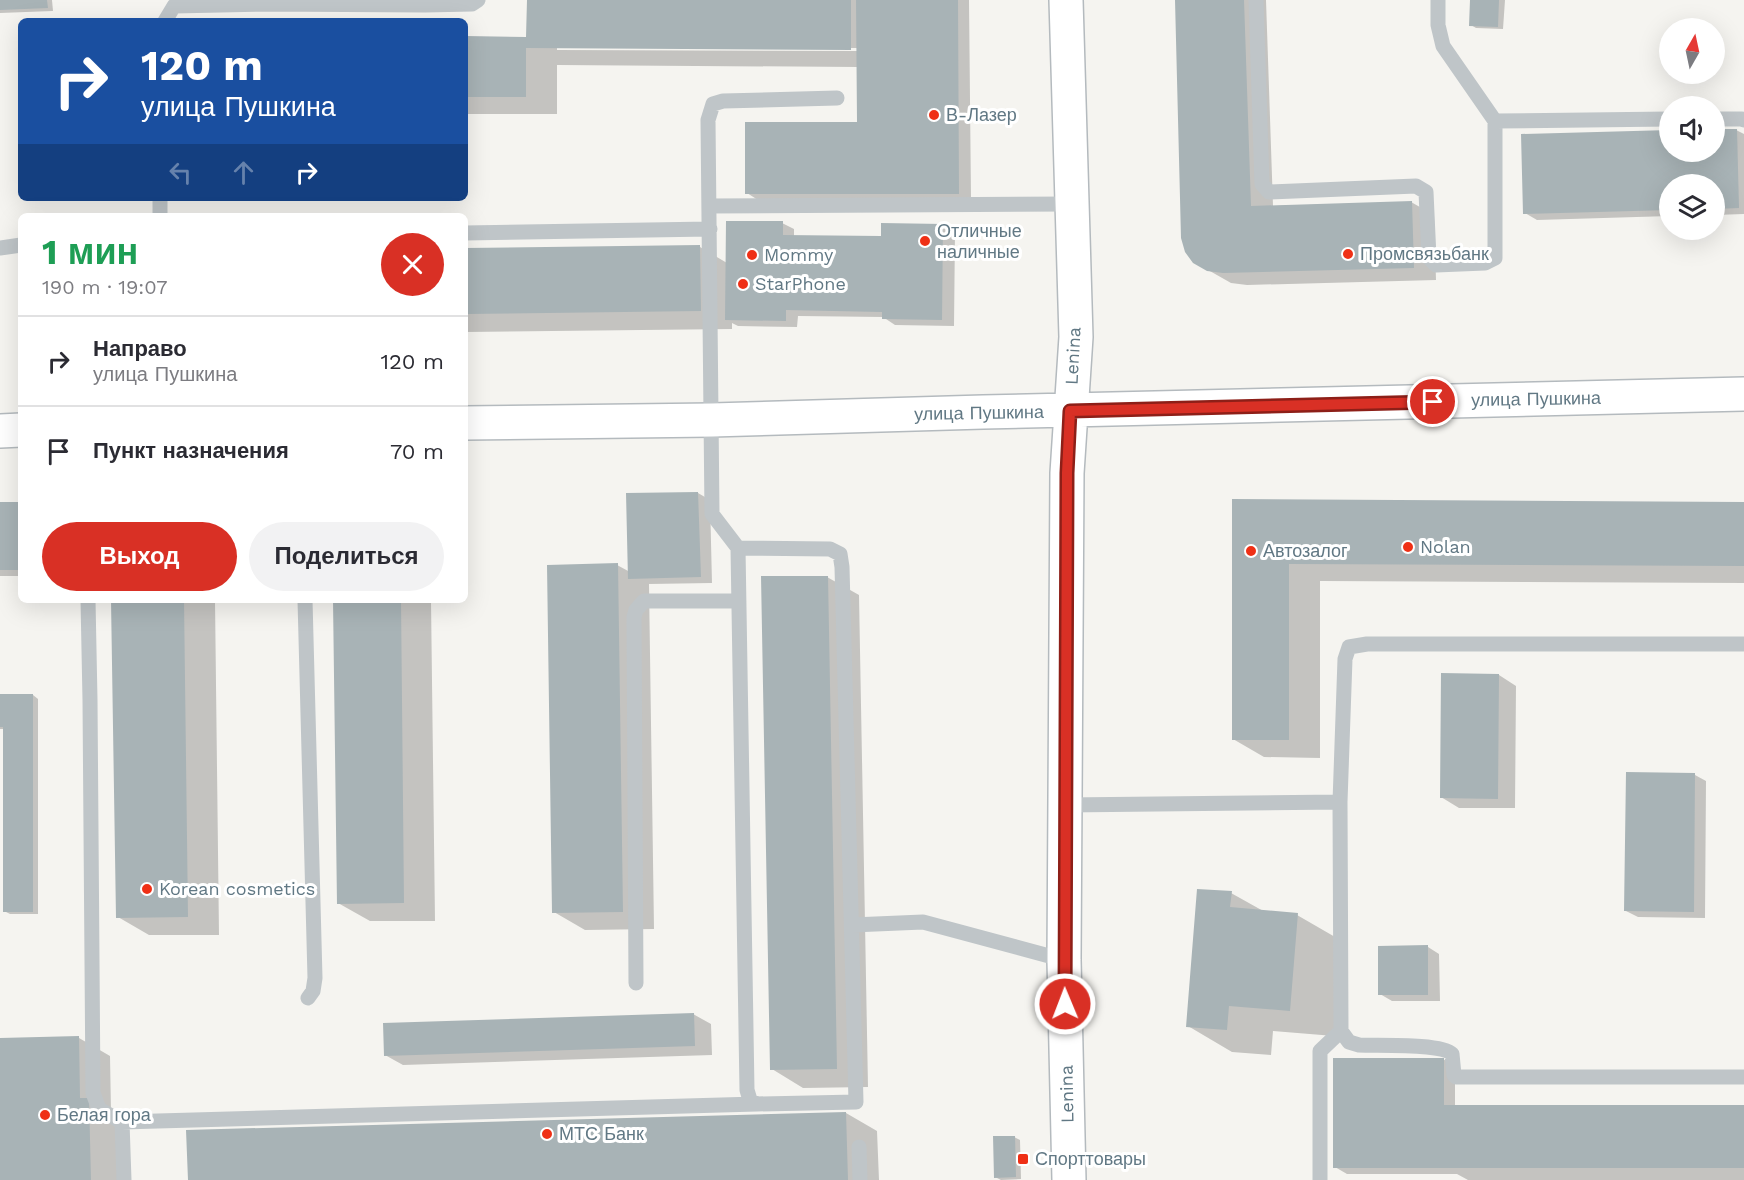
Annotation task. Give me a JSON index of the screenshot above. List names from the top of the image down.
{
  "streets": {
    "main road": ["Lenina", "улица Пушкина"]
  },
  "crossings": [
    ["Lenina", "улица Пушкина"]
  ],
  "places": {
    "other": [
      "В-Лазер",
      "Отличные наличные",
      "Промсвязьбанк",
      "Mommy",
      "StarPhone",
      "Nolan",
      "Автозалог",
      "Korean cosmetics",
      "Белая гора",
      "МТС Банк"
    ],
    "transit": ["Спорттовары"]
  },
  "north": "top",
  "page": {
    "turn": ["120 m", "улица Пушкина"],
    "heading": ["1 мин", "190 m · 19:07"],
    "list": [
      {
        "name": "Направо",
        "note": "улица Пушкина",
        "value": "120 m"
      },
      {
        "name": "Пункт назначения",
        "value": "70 m"
      }
    ],
    "buttons": ["Выход", "Поделиться"]
  }
}
